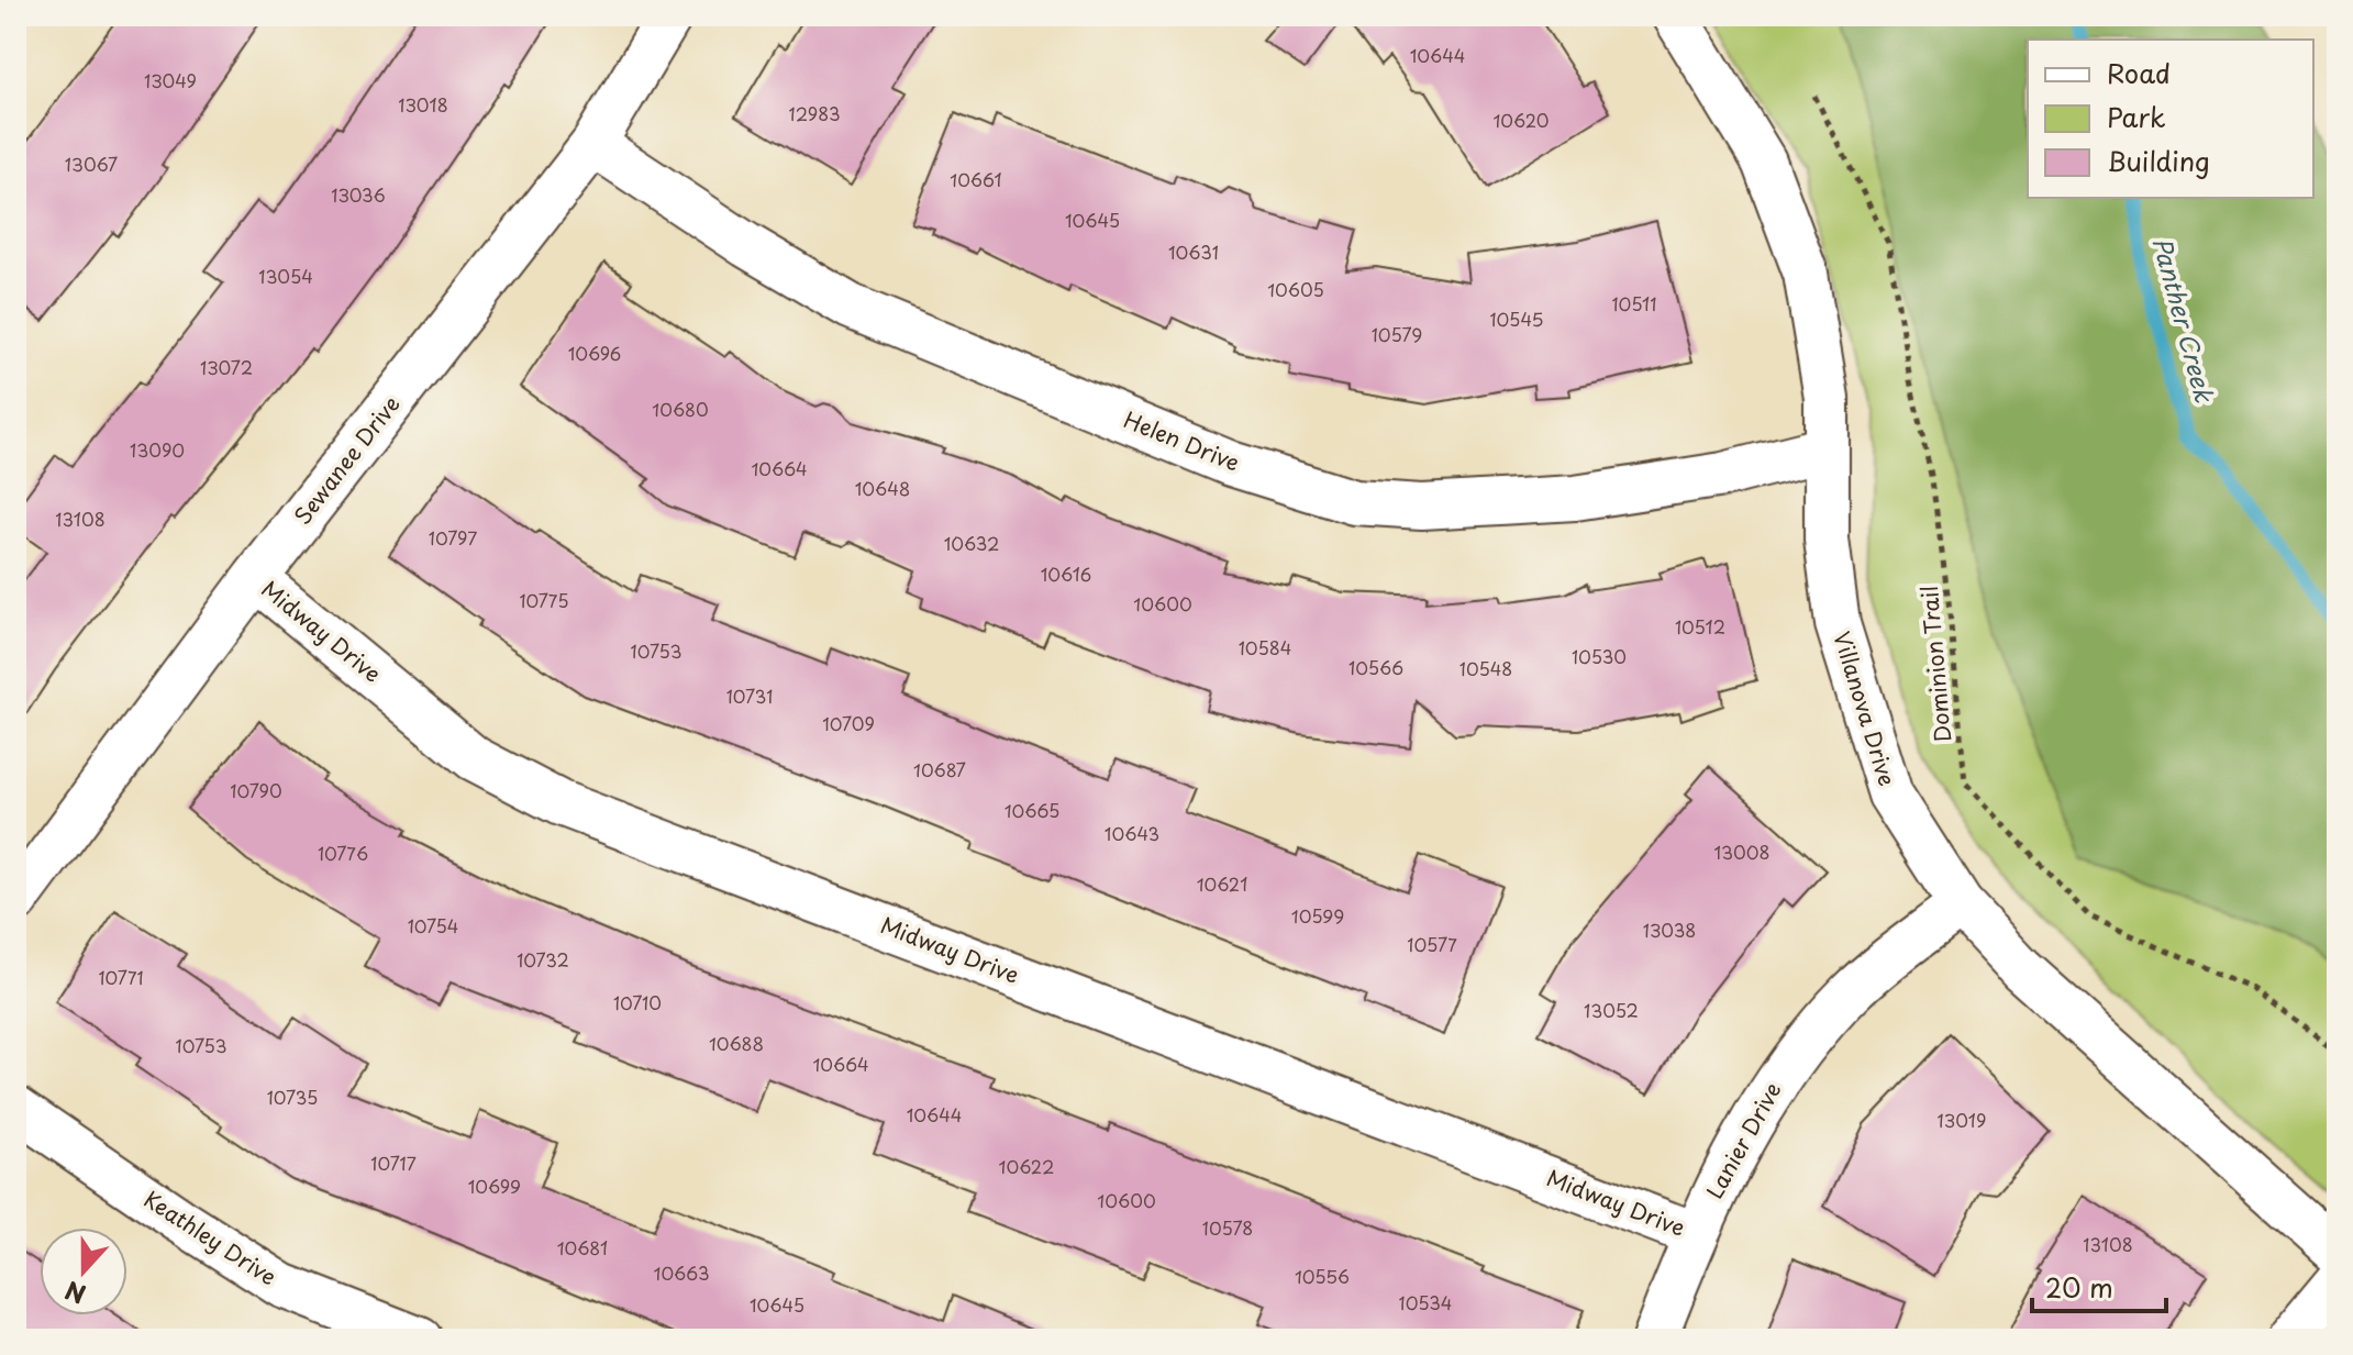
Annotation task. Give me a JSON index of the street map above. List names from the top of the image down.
{
  "streets": {
    "street": [
      "Helen Drive",
      "Sewanee Drive",
      "Midway Drive",
      "Villanova Drive",
      "Lanier Drive",
      "Keathley Drive"
    ],
    "path": ["Dominion Trail"]
  },
  "crossings": [
    ["Helen Drive", "Sewanee Drive"],
    ["Helen Drive", "Villanova Drive"],
    ["Sewanee Drive", "Midway Drive"],
    ["Midway Drive", "Lanier Drive"],
    ["Villanova Drive", "Lanier Drive"]
  ],
  "water": ["Panther Creek"],
  "house_numbers": [
    "10644",
    "13049",
    "13018",
    "12983",
    "10620",
    "13067",
    "10661",
    "13036",
    "10645",
    "10631",
    "13054",
    "10605",
    "10511",
    "10545",
    "10579",
    "10696",
    "13072",
    "10680",
    "13090",
    "10664",
    "10648",
    "13108",
    "10797",
    "10632",
    "10616",
    "10775",
    "10600",
    "10512",
    "10584",
    "10753",
    "10530",
    "10566",
    "10548",
    "10731",
    "10709",
    "10687",
    "10790",
    "10665",
    "10643",
    "13008",
    "10776",
    "10621",
    "10599",
    "10754",
    "13038",
    "10577",
    "10732",
    "10771",
    "10710",
    "13052",
    "10688",
    "10753",
    "10664",
    "10735",
    "10644",
    "13019",
    "10717",
    "10622",
    "10699",
    "10600",
    "10578",
    "13108",
    "10681",
    "10663",
    "10556",
    "10534",
    "10645"
  ],
  "legend": ["Road", "Park", "Building"],
  "scale_bar": "20 m",
  "north": "bottom"
}
